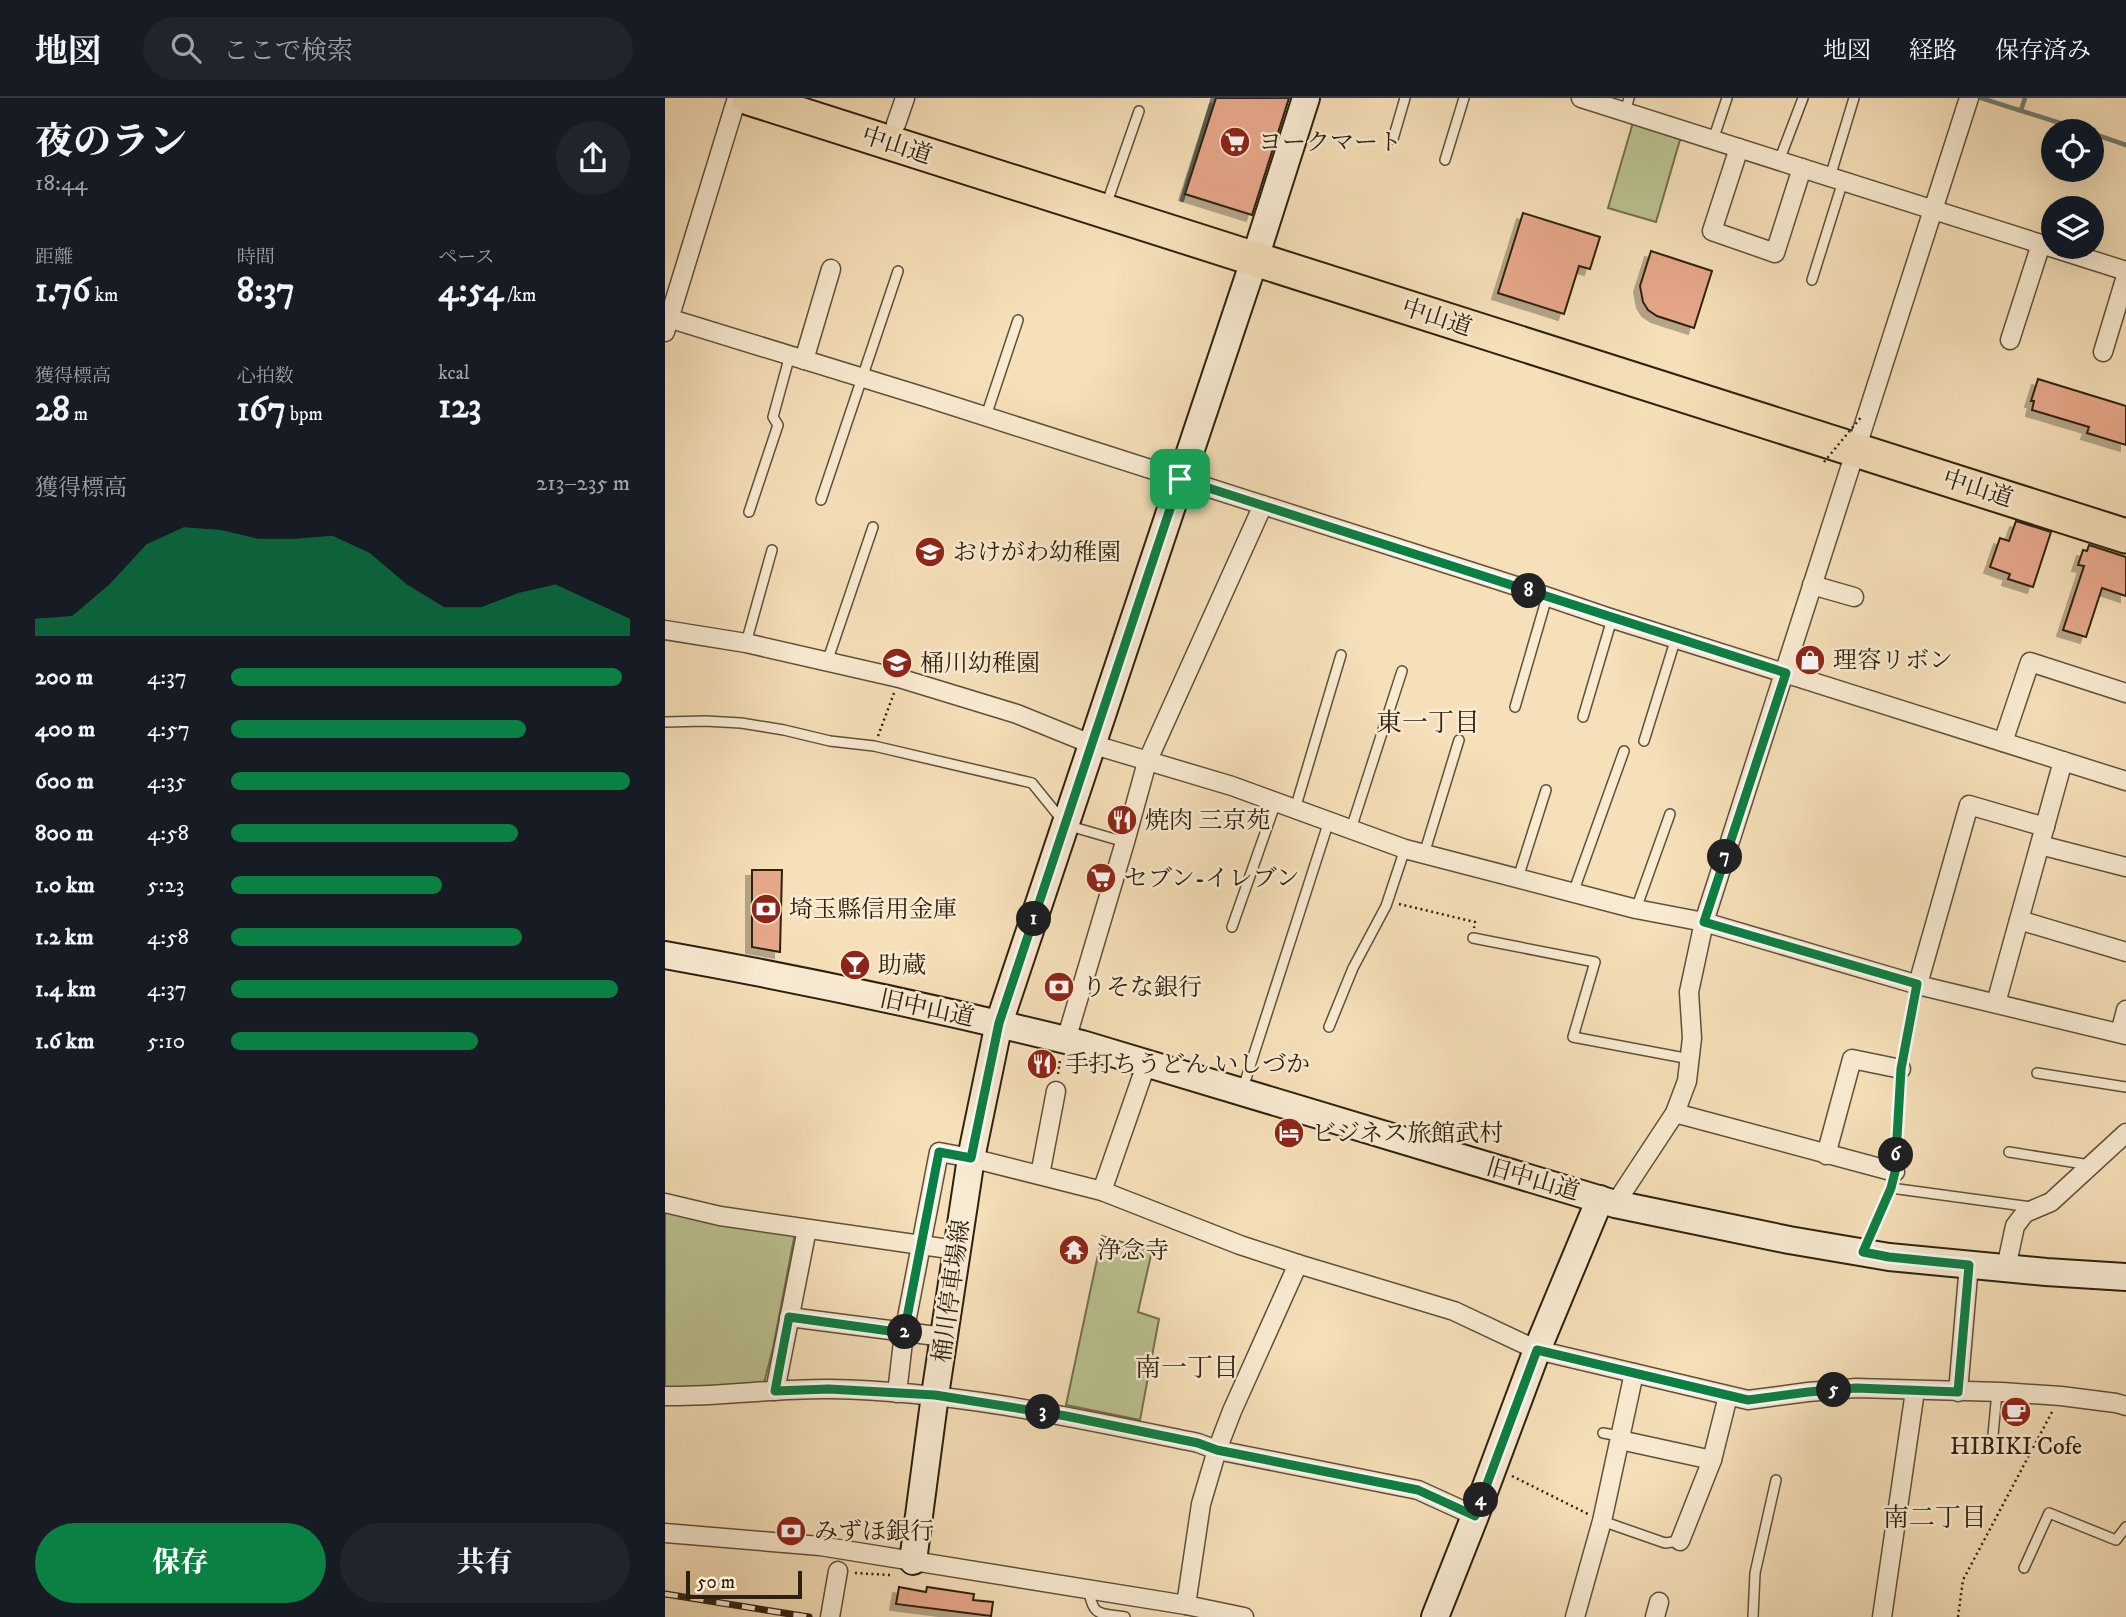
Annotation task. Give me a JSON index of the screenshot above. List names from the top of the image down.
{
  "streets": {
    "highway": ["中山道"],
    "main road": ["旧中山道", "桶川停車場線"]
  },
  "crossings": [
    ["中山道", "桶川停車場線"],
    ["旧中山道", "桶川停車場線"]
  ],
  "districts": ["東一丁目", "南一丁目", "南二丁目"],
  "places": {
    "supermarket": ["ヨークマート", "セブン-イレブン"],
    "school or university": ["おけがわ幼稚園", "桶川幼稚園"],
    "shop": ["理容リボン"],
    "restaurant": ["焼肉 三京苑", "手打ちうどん いしづか"],
    "bank": ["埼玉縣信用金庫", "りそな銀行", "みずほ銀行"],
    "bar": ["助蔵"],
    "hotel": ["ビジネス旅館武村"],
    "temple": ["浄念寺"],
    "cafe": ["HIBIKI Cofe"]
  },
  "scale_bar": "50 m",
  "page": {
    "header": "地図",
    "search": "ここで検索",
    "nav": ["地図", "経路", "保存済み"],
    "heading": ["夜のラン", "18:44"],
    "stats": [
      ["距離", "1.76 km"],
      ["時間", "8:37"],
      ["ペース", "4:54 /km"],
      ["獲得標高", "28 m"],
      ["心拍数", "167 bpm"],
      ["kcal", "123"]
    ],
    "chart": ["獲得標高", "213–235 m"],
    "pins": [
      "8",
      "7",
      "1",
      "6",
      "2",
      "5",
      "3",
      "4"
    ],
    "list": [
      {
        "name": "200 m",
        "note": "4:37"
      },
      {
        "name": "400 m",
        "note": "4:57"
      },
      {
        "name": "600 m",
        "note": "4:35"
      },
      {
        "name": "800 m",
        "note": "4:58"
      },
      {
        "name": "1.0 km",
        "note": "5:23"
      },
      {
        "name": "1.2 km",
        "note": "4:58"
      },
      {
        "name": "1.4 km",
        "note": "4:37"
      },
      {
        "name": "1.6 km",
        "note": "5:10"
      }
    ],
    "buttons": ["保存", "共有"],
    "scale": "50 m"
  }
}
